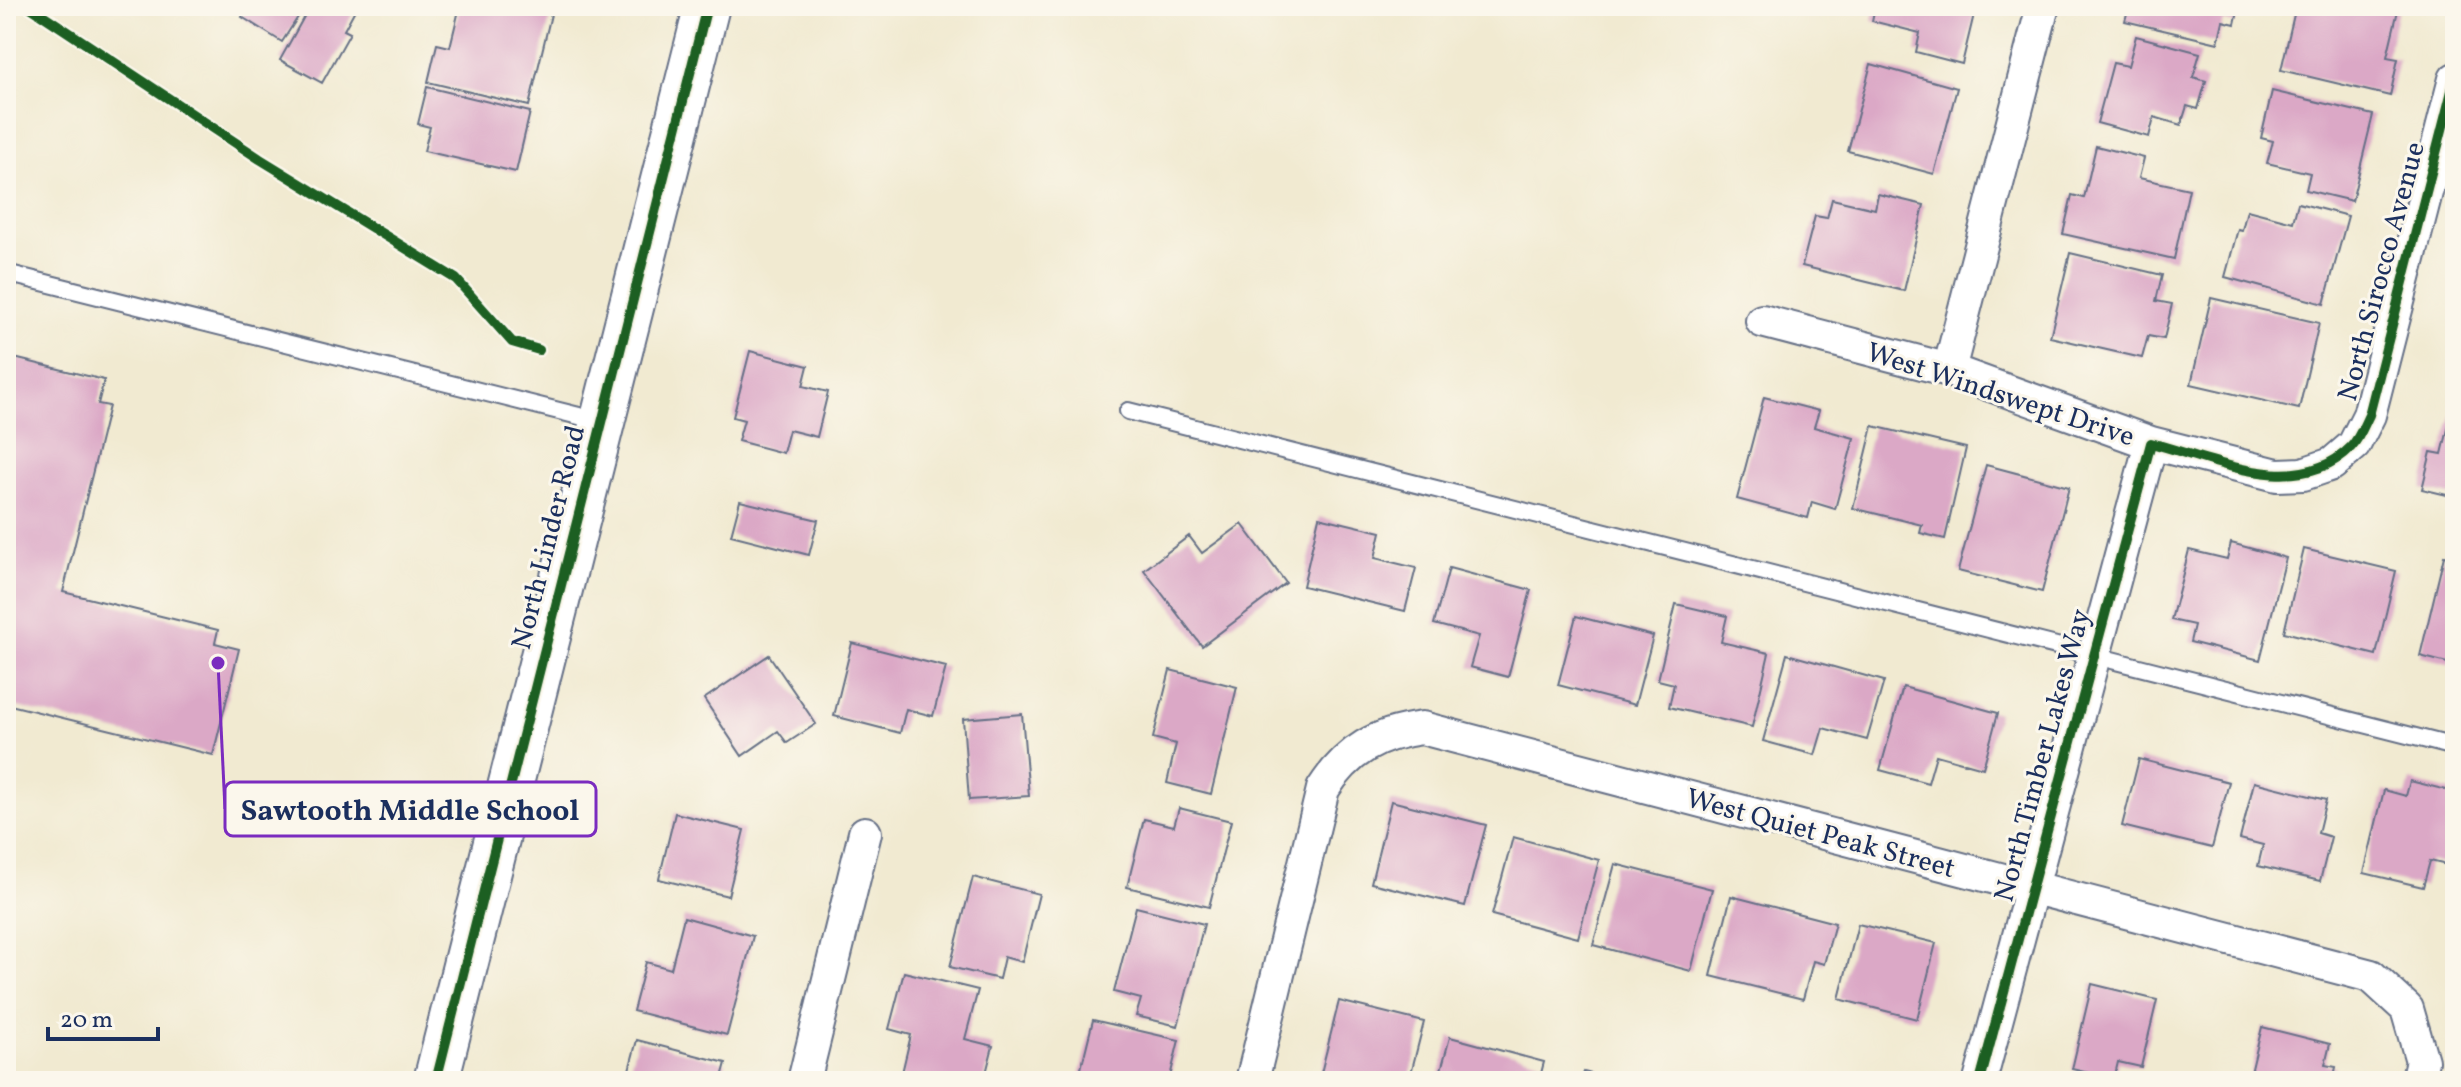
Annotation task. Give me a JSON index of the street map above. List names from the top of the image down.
{
  "streets": {
    "main road": ["North Linder Road"],
    "street": [
      "North Sirocco Avenue",
      "West Windswept Drive",
      "North Timber Lakes Way",
      "West Quiet Peak Street"
    ]
  },
  "crossings": [
    ["North Sirocco Avenue", "West Windswept Drive"],
    ["West Windswept Drive", "North Timber Lakes Way"],
    ["North Timber Lakes Way", "West Quiet Peak Street"]
  ],
  "places": ["Sawtooth Middle School"],
  "scale_bar": "20 m"
}
